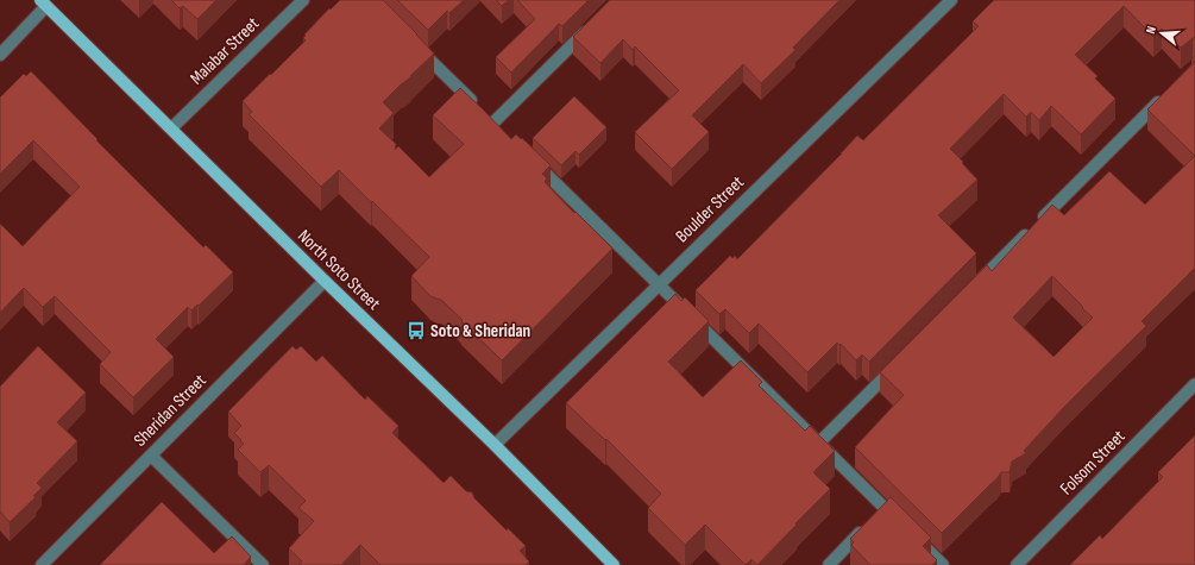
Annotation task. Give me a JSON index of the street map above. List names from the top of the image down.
{
  "streets": {
    "main road": ["North Soto Street"],
    "street": [
      "Malabar Street",
      "Boulder Street",
      "Sheridan Street",
      "Folsom Street"
    ]
  },
  "crossings": [
    ["Malabar Street", "North Soto Street"],
    ["Boulder Street", "North Soto Street"],
    ["North Soto Street", "Sheridan Street"]
  ],
  "places": {
    "bus stop": ["Soto & Sheridan"]
  },
  "north": "left"
}
